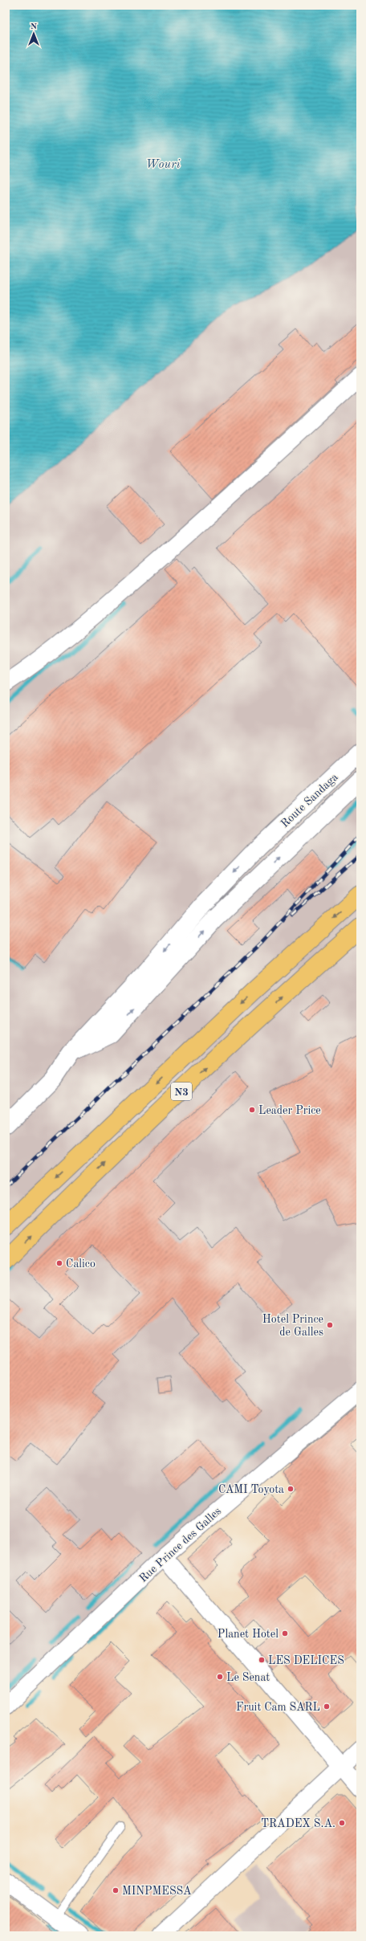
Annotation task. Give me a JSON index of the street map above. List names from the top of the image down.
{
  "streets": {
    "highway": ["N3"],
    "street": ["Route Sandaga", "Rue Prince des Galles"]
  },
  "water": ["Wouri"],
  "places": [
    "Leader Price",
    "Calico",
    "Hotel Prince de Galles",
    "CAMI Toyota",
    "Planet Hotel",
    "LES DELICES",
    "Le Senat",
    "Fruit Cam SARL",
    "TRADEX S.A.",
    "MINPMESSA"
  ],
  "north": "top"
}
